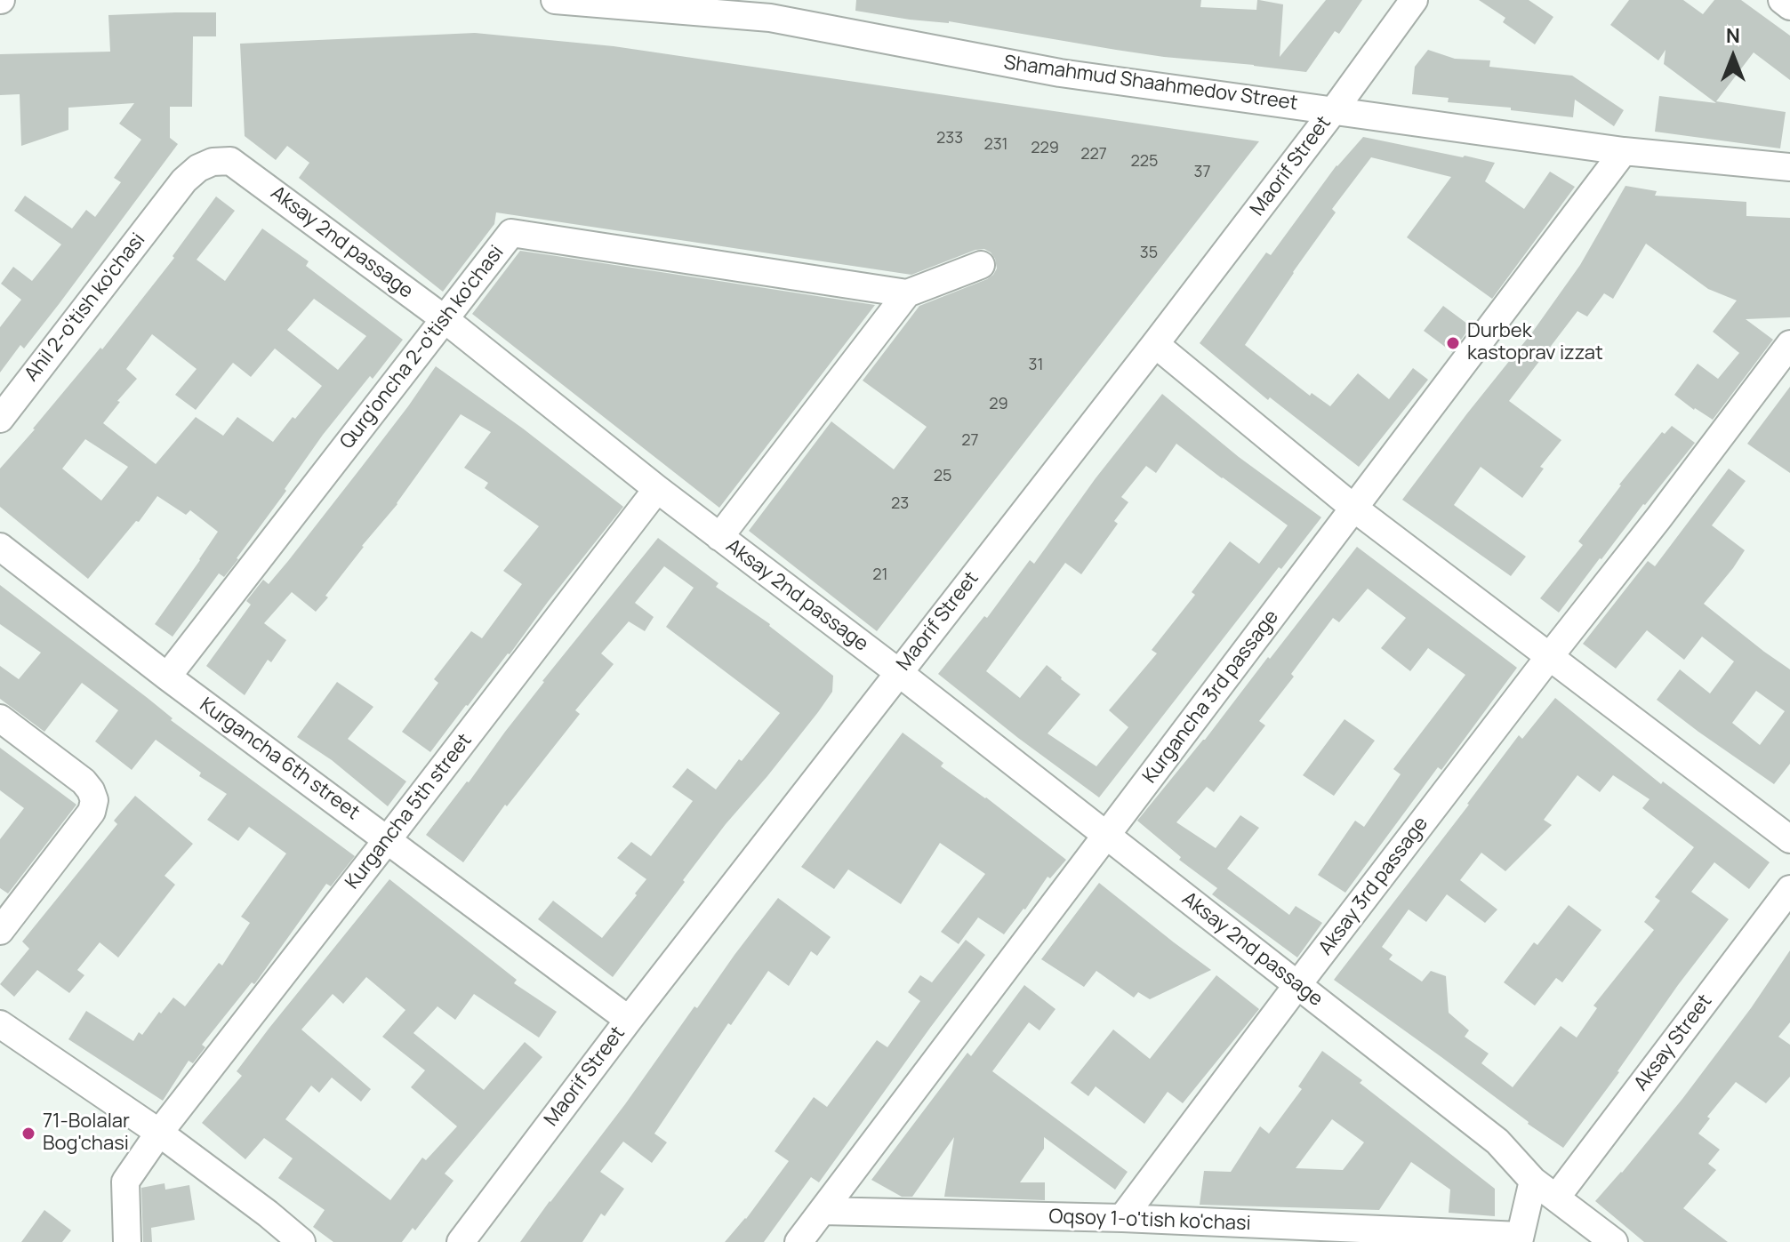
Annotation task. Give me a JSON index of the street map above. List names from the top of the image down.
{
  "streets": {
    "street": [
      "Shamahmud Shaahmedov Street",
      "Maorif Street",
      "Aksay 2nd passage",
      "Ahil 2-o'tish ko'chasi",
      "Qurg'oncha 2-o'tish ko'chasi",
      "Kurgancha 3rd passage",
      "Kurgancha 6th street",
      "Kurgancha 5th street",
      "Aksay 3rd passage",
      "Aksay Street",
      "Oqsoy 1-o'tish ko'chasi"
    ]
  },
  "crossings": [
    ["Shamahmud Shaahmedov Street", "Maorif Street"],
    ["Shamahmud Shaahmedov Street", "Kurgancha 3rd passage"],
    ["Maorif Street", "Aksay 2nd passage"],
    ["Maorif Street", "Kurgancha 6th street"],
    ["Aksay 2nd passage", "Ahil 2-o'tish ko'chasi"],
    ["Aksay 2nd passage", "Qurg'oncha 2-o'tish ko'chasi"],
    ["Aksay 2nd passage", "Kurgancha 3rd passage"],
    ["Aksay 2nd passage", "Kurgancha 5th street"],
    ["Aksay 2nd passage", "Aksay 3rd passage"],
    ["Aksay 2nd passage", "Aksay Street"],
    ["Qurg'oncha 2-o'tish ko'chasi", "Kurgancha 6th street"],
    ["Kurgancha 3rd passage", "Oqsoy 1-o'tish ko'chasi"],
    ["Kurgancha 6th street", "Kurgancha 5th street"],
    ["Aksay 3rd passage", "Oqsoy 1-o'tish ko'chasi"]
  ],
  "places": ["Durbek kastoprav izzat", "71-Bolalar Bog'chasi"],
  "house_numbers": [
    "233",
    "231",
    "229",
    "227",
    "225",
    "37",
    "35",
    "31",
    "29",
    "27",
    "25",
    "23",
    "21"
  ],
  "north": "top"
}
